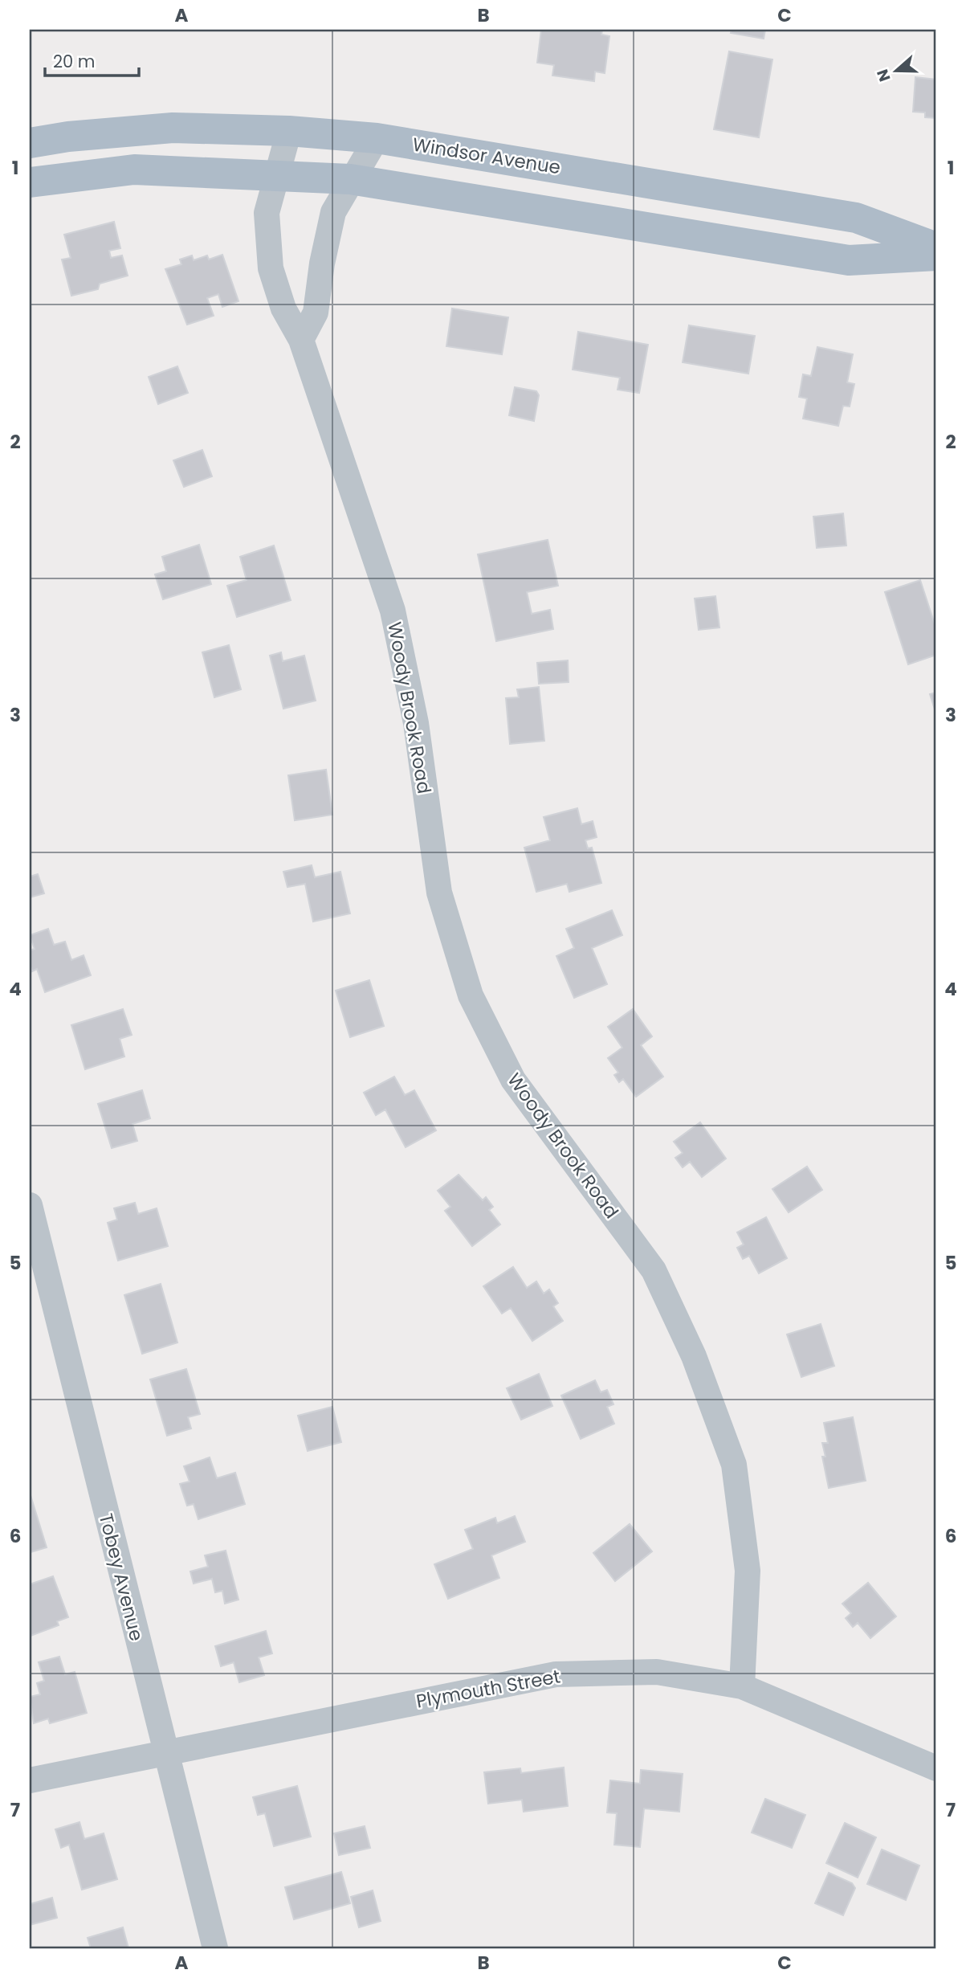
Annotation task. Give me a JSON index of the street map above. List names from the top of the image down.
{
  "streets": {
    "main road": ["Windsor Avenue"],
    "street": ["Woody Brook Road", "Tobey Avenue", "Plymouth Street"]
  },
  "crossings": [
    ["Windsor Avenue", "Woody Brook Road"],
    ["Woody Brook Road", "Plymouth Street"],
    ["Tobey Avenue", "Plymouth Street"]
  ],
  "scale_bar": "20 m",
  "north": "left",
  "grid": {
    "columns": ["A", "B", "C"],
    "rows": [
      "1",
      "2",
      "3",
      "4",
      "5",
      "6",
      "7"
    ]
  }
}
